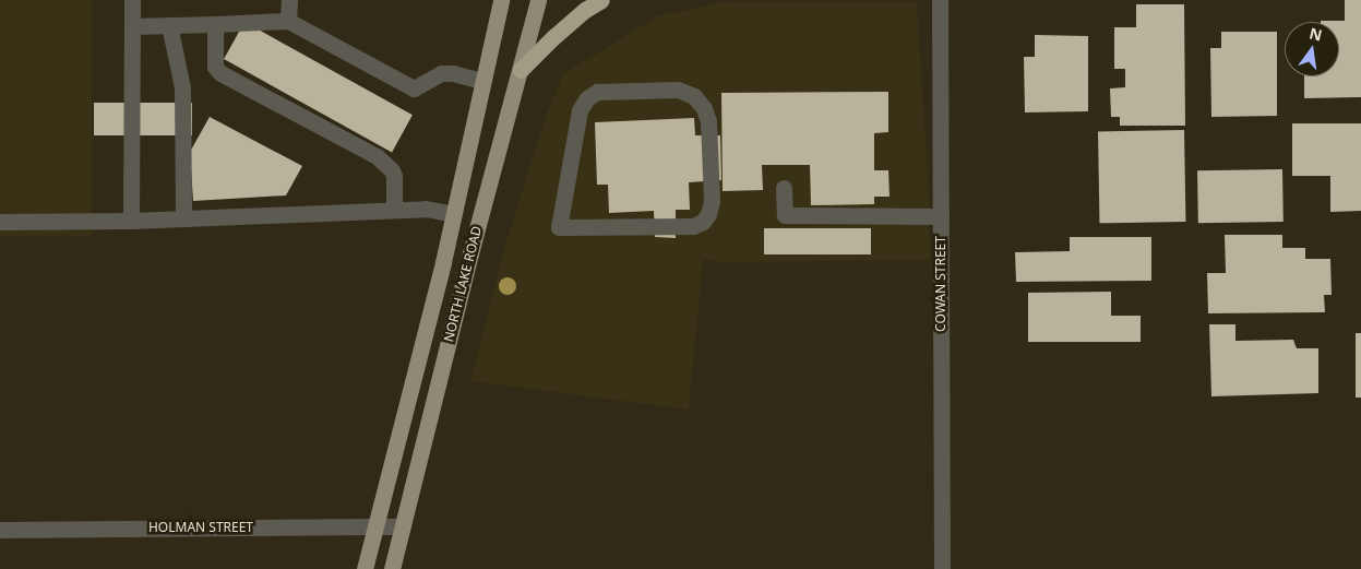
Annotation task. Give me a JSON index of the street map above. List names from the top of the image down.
{
  "streets": {
    "main road": ["NORTH LAKE ROAD"],
    "street": ["COWAN STREET", "HOLMAN STREET"]
  },
  "crossings": [
    ["NORTH LAKE ROAD", "HOLMAN STREET"]
  ],
  "north": "top"
}
